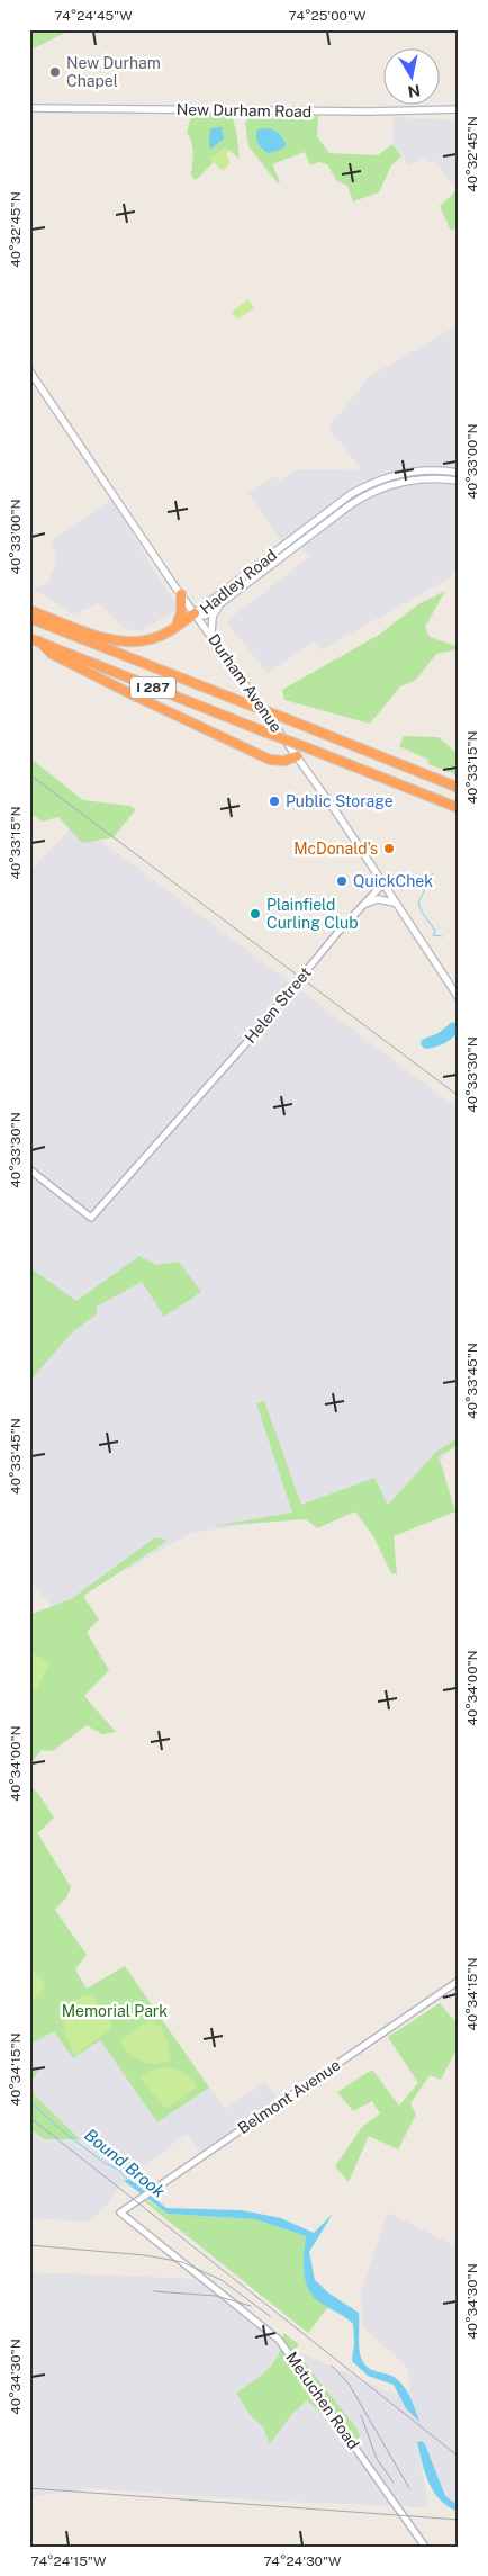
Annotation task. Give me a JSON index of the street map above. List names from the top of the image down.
{
  "streets": {
    "highway": ["I 287"],
    "main road": ["New Durham Road", "Hadley Road", "Durham Avenue"],
    "street": ["Helen Street", "Belmont Avenue", "Metuchen Road"]
  },
  "crossings": [
    ["Hadley Road", "Durham Avenue"],
    ["Durham Avenue", "Helen Street"],
    ["Belmont Avenue", "Metuchen Road"]
  ],
  "water": ["Bound Brook"],
  "parks": ["Memorial Park"],
  "places": [
    "New Durham Chapel",
    "Public Storage",
    "McDonald's",
    "QuickChek",
    "Plainfield Curling Club"
  ],
  "north": "bottom",
  "coordinates": [
    "74°24'45\"W",
    "74°25'00\"W",
    "40°32'45\"N",
    "40°33'00\"N",
    "40°33'15\"N",
    "40°33'30\"N",
    "40°33'45\"N",
    "40°34'00\"N",
    "40°34'15\"N",
    "40°34'30\"N",
    "74°24'15\"W",
    "74°24'30\"W"
  ]
}
